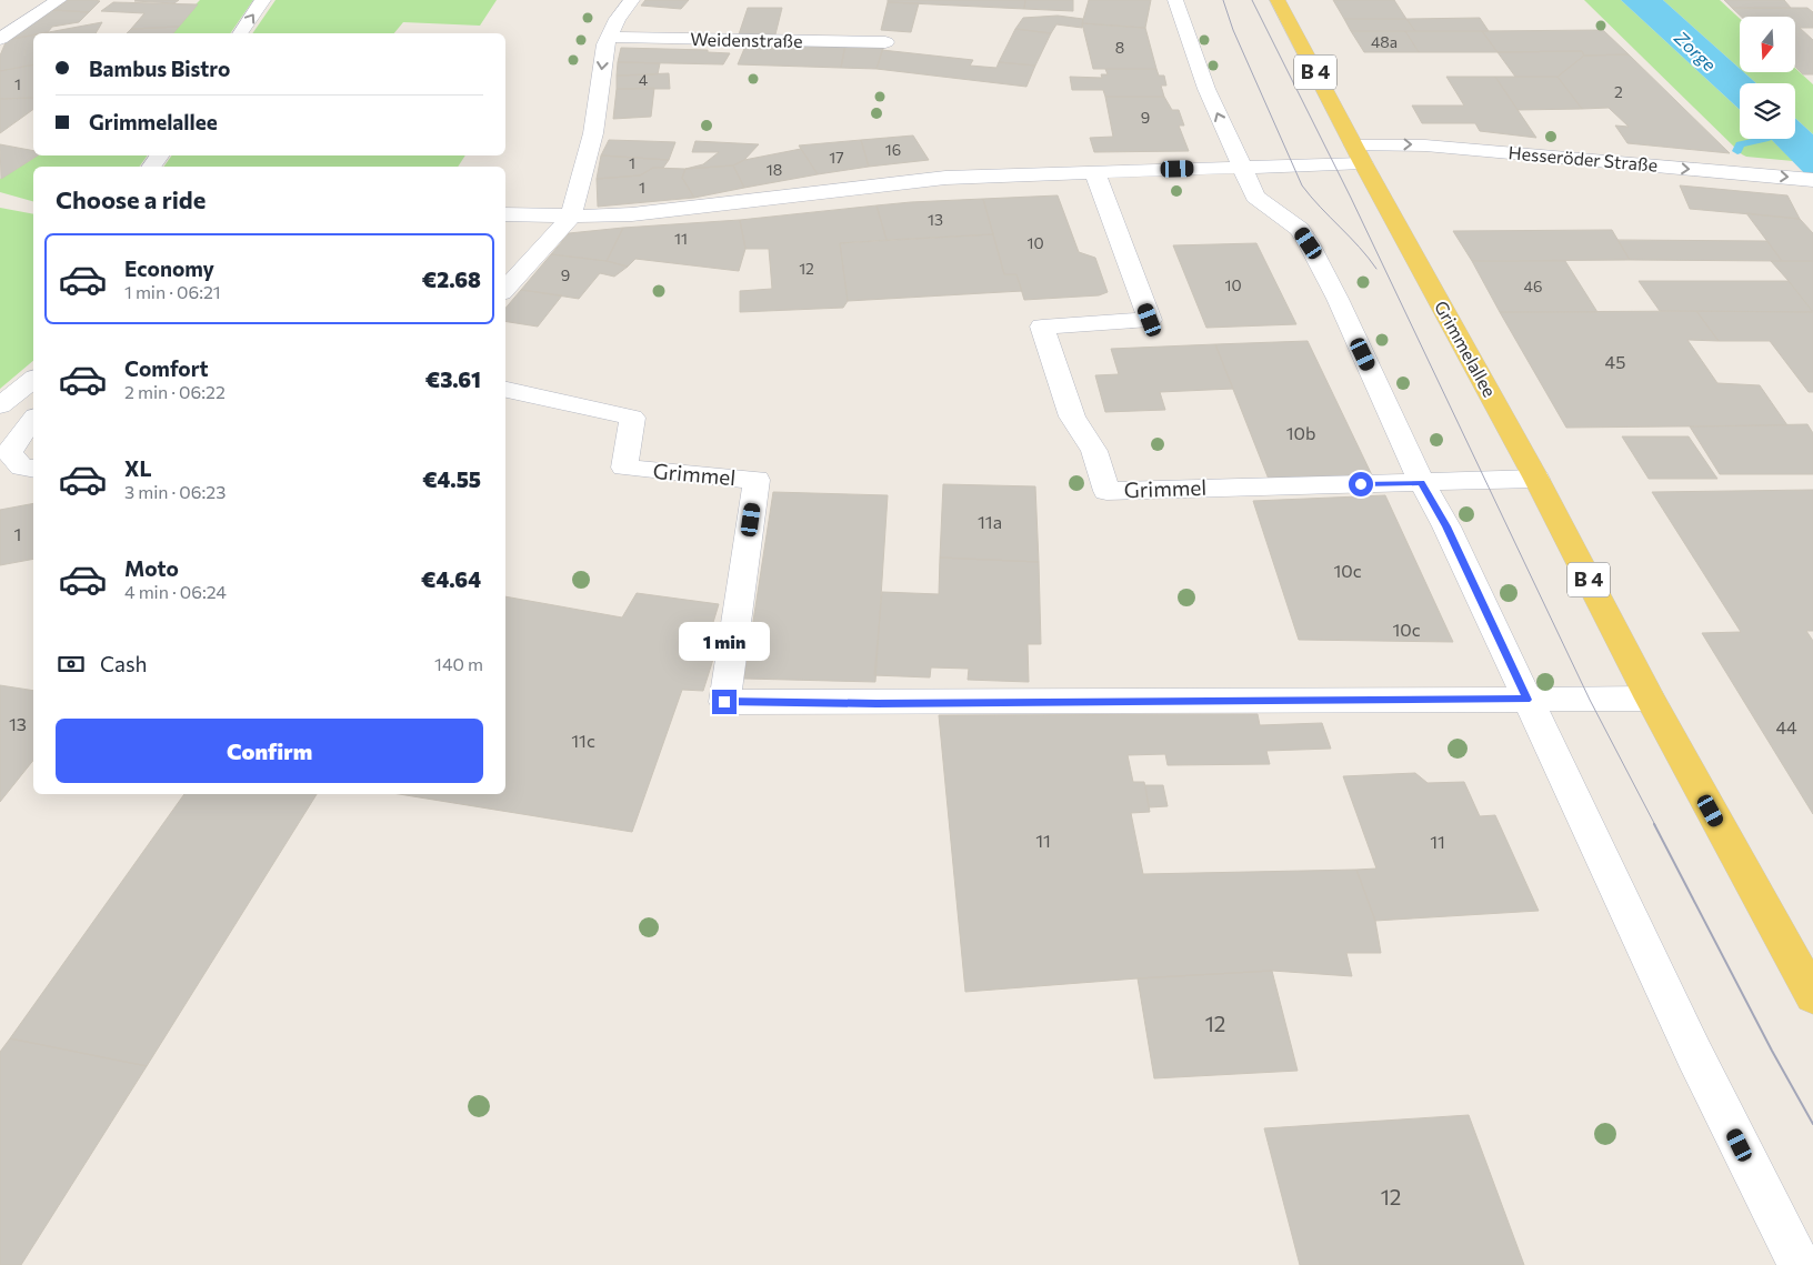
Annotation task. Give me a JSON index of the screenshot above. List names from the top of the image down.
{
  "streets": {
    "main road": ["B 4", "Grimmelallee"],
    "street": ["Weidenstraße", "Hesseröder Straße", "Grimmel"]
  },
  "crossings": [
    ["Hesseröder Straße", "Grimmelallee"],
    ["Grimmelallee", "Grimmel"]
  ],
  "one_way": ["Hesseröder Straße"],
  "water": ["Zorge"],
  "house_numbers": [
    "48a",
    "8",
    "4",
    "1",
    "2",
    "9",
    "16",
    "17",
    "1",
    "18",
    "1",
    "13",
    "11",
    "10",
    "12",
    "9",
    "10",
    "46",
    "45",
    "10b",
    "11a",
    "1",
    "10c",
    "10c",
    "13",
    "44",
    "11c",
    "11",
    "11",
    "12",
    "12"
  ],
  "north": "bottom",
  "page": {
    "banner": ["Bambus Bistro", "Grimmelallee"],
    "heading": "Choose a ride",
    "list": [
      {
        "name": "Economy",
        "note": "1 min · 06:21",
        "value": "€2.68"
      },
      {
        "name": "Comfort",
        "note": "2 min · 06:22",
        "value": "€3.61"
      },
      {
        "name": "XL",
        "note": "3 min · 06:23",
        "value": "€4.55"
      },
      {
        "name": "Moto",
        "note": "4 min · 06:24",
        "value": "€4.64"
      }
    ],
    "bubble": "1 min",
    "pay": ["Cash", "140 m"],
    "buttons": "Confirm"
  }
}
